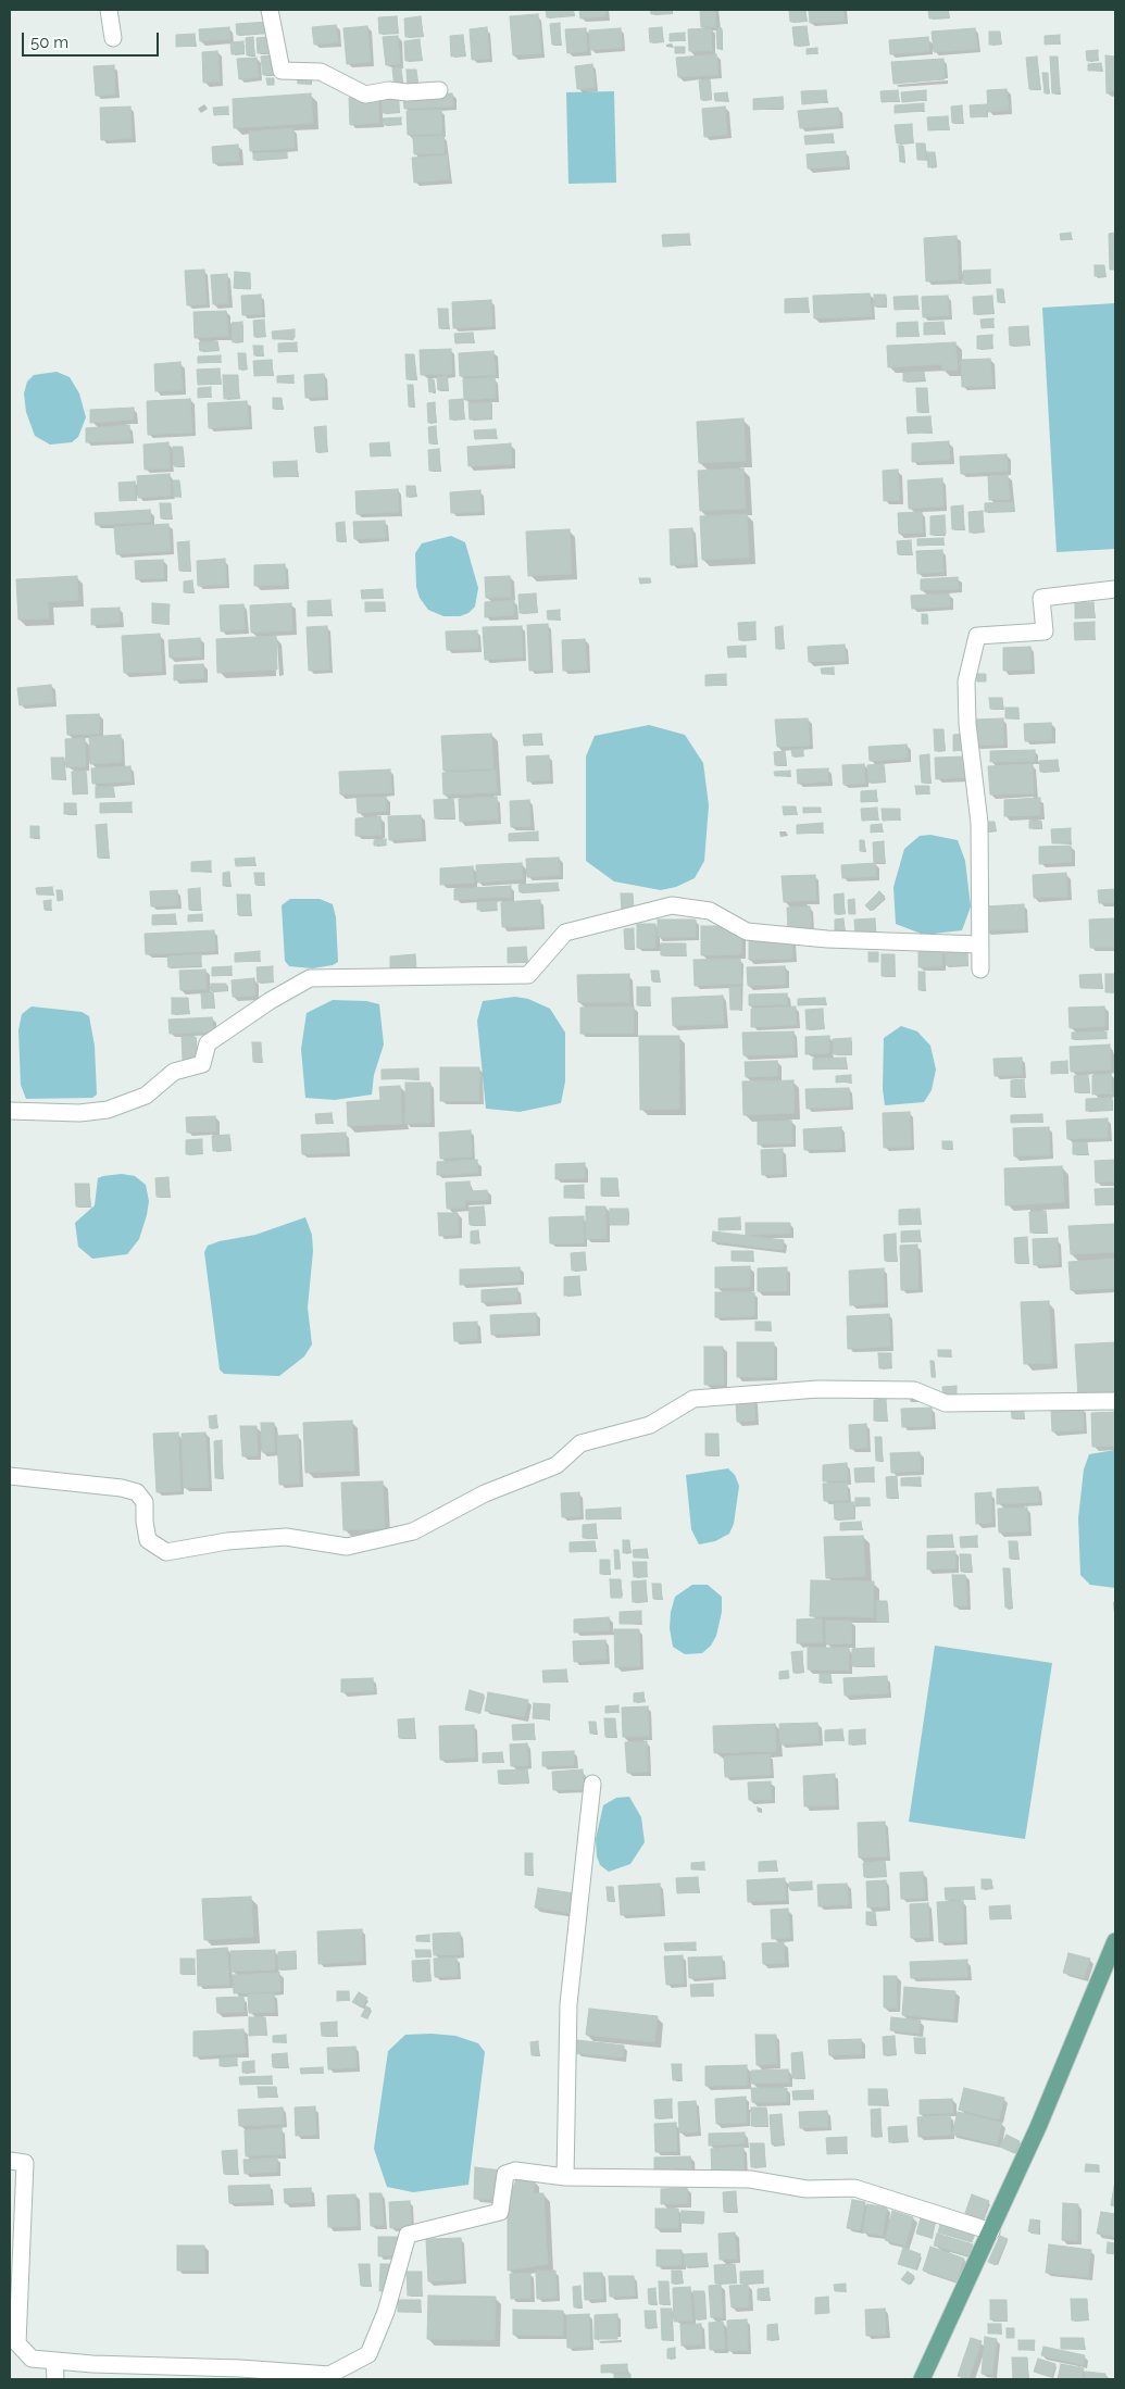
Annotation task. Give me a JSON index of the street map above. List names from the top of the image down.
{
  "scale_bar": "50 m"
}
